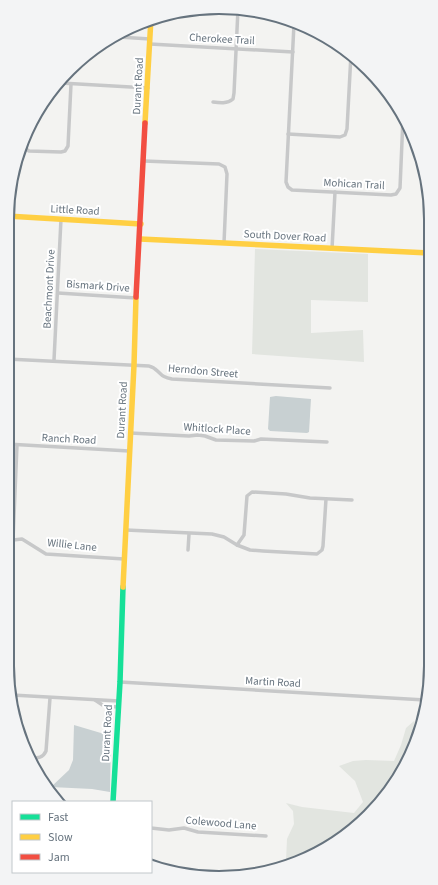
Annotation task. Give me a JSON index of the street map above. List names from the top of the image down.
{
  "streets": {
    "street": [
      "Cherokee Trail",
      "Durant Road",
      "Mohican Trail",
      "Little Road",
      "South Dover Road",
      "Bismark Drive",
      "Beachmont Drive",
      "Herndon Street",
      "Whitlock Place",
      "Ranch Road",
      "Willie Lane",
      "Martin Road",
      "Colewood Lane"
    ]
  },
  "crossings": [
    ["Cherokee Trail", "Durant Road"],
    ["Cherokee Trail", "Mohican Trail"],
    ["Durant Road", "Little Road"],
    ["Durant Road", "South Dover Road"],
    ["Durant Road", "Bismark Drive"],
    ["Durant Road", "Herndon Street"],
    ["Durant Road", "Whitlock Place"],
    ["Durant Road", "Ranch Road"],
    ["Durant Road", "Willie Lane"],
    ["Durant Road", "Martin Road"],
    ["Little Road", "Beachmont Drive"],
    ["Bismark Drive", "Beachmont Drive"],
    ["Beachmont Drive", "Herndon Street"],
    ["Ranch Road", "Willie Lane"]
  ],
  "legend": ["Fast", "Slow", "Jam"]
}
